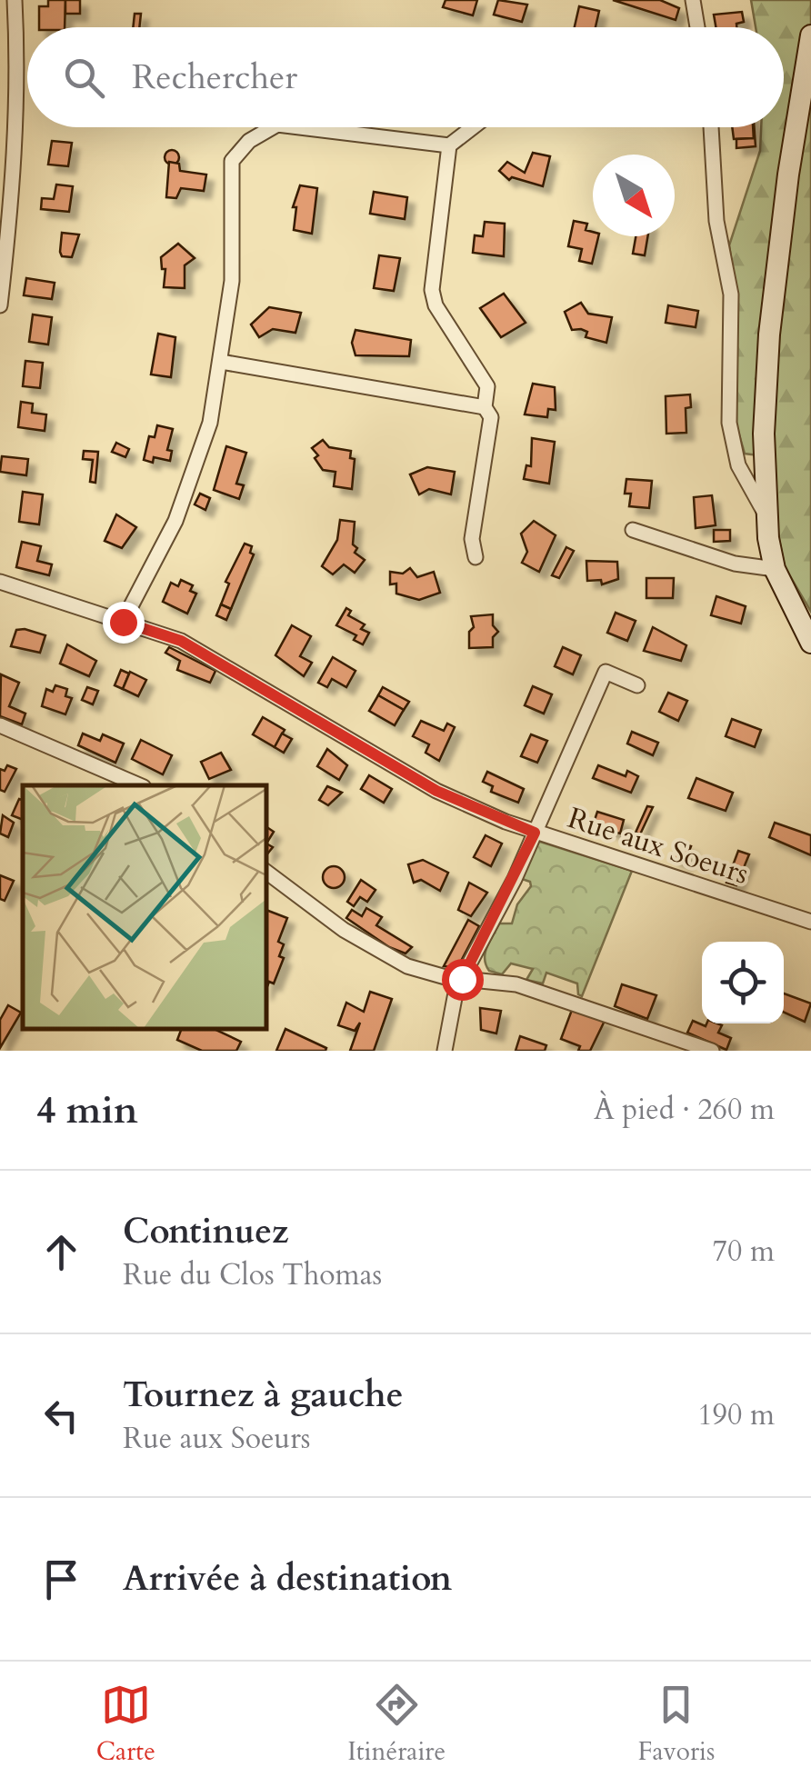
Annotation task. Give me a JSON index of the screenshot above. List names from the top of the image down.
{
  "streets": {
    "street": ["Rue aux Soeurs"]
  },
  "north": "bottom right",
  "page": {
    "search": "Rechercher",
    "heading": ["4 min", "À pied · 260 m"],
    "list": [
      ["Continuez", "Rue du Clos Thomas", "70 m"],
      ["Tournez à gauche", "Rue aux Soeurs", "190 m"],
      "Arrivée à destination"
    ],
    "nav": ["Carte", "Itinéraire", "Favoris"]
  }
}
